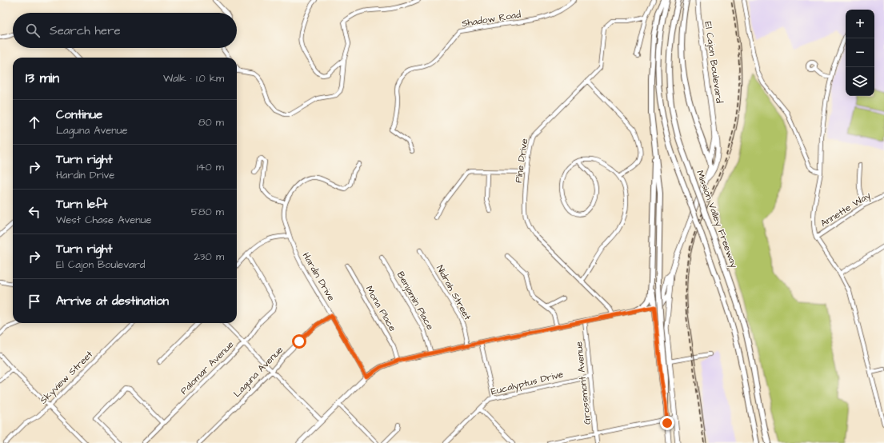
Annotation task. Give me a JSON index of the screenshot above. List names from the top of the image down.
{
  "streets": {
    "highway": ["Mission Valley Freeway"],
    "main road": ["El Cajon Boulevard"],
    "street": [
      "Shadow Road",
      "Pine Drive",
      "Annette Way",
      "Hardin Drive",
      "Nidrah Street",
      "Benjamin Place",
      "Mona Place",
      "Palomar Avenue",
      "Laguna Avenue",
      "Skyview Street",
      "Eucalyptus Drive",
      "Grossmont Avenue"
    ]
  },
  "crossings": [
    ["Hardin Drive", "Laguna Avenue"],
    ["Eucalyptus Drive", "Grossmont Avenue"]
  ],
  "page": {
    "map_buttons": ["+", "−"],
    "search": "Search here",
    "heading": ["13 min", "Walk · 1.0 km"],
    "list": [
      ["Continue", "Laguna Avenue", "80 m"],
      ["Turn right", "Hardin Drive", "140 m"],
      ["Turn left", "West Chase Avenue", "580 m"],
      ["Turn right", "El Cajon Boulevard", "230 m"],
      "Arrive at destination"
    ]
  }
}
